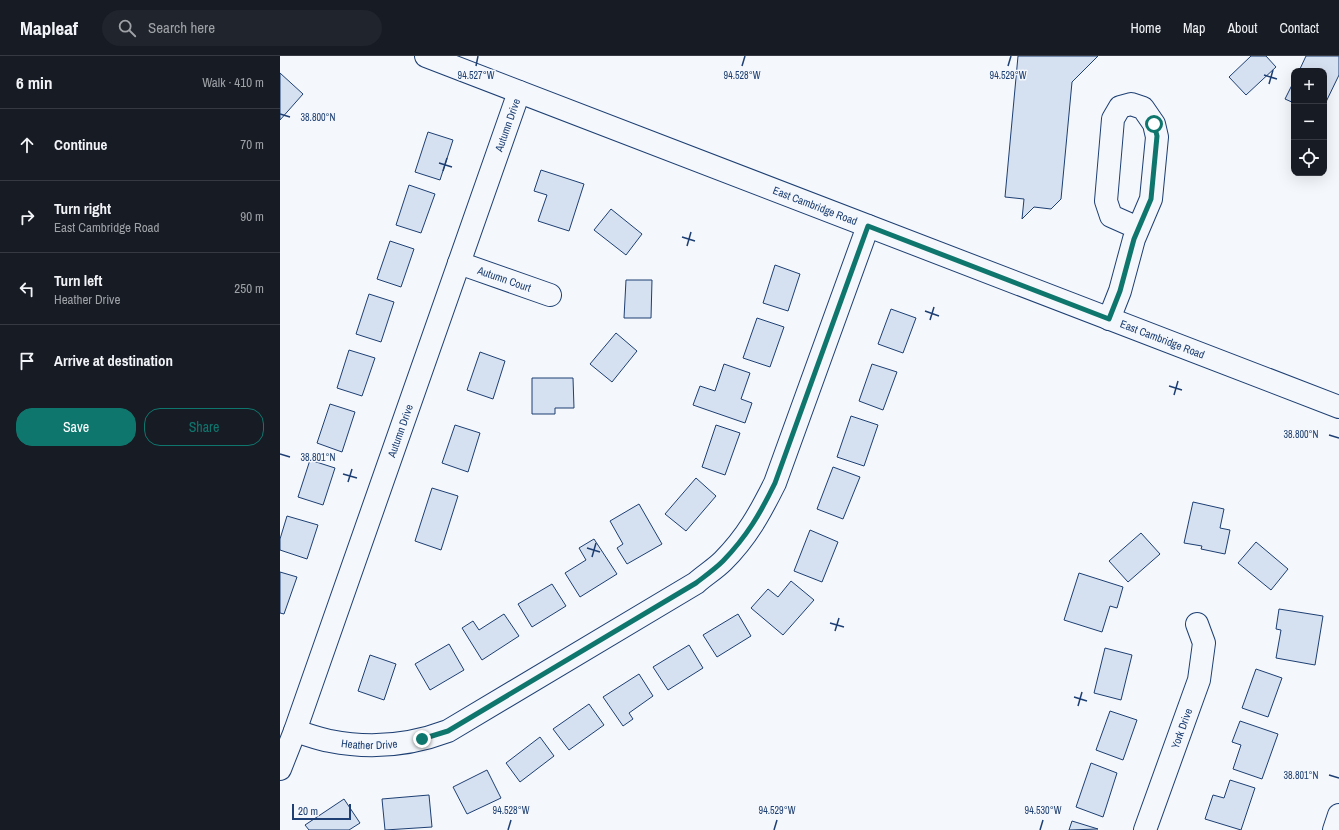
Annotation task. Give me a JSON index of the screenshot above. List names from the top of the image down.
{
  "streets": {
    "street": [
      "Autumn Drive",
      "East Cambridge Road",
      "Autumn Court",
      "York Drive",
      "Heather Drive"
    ]
  },
  "crossings": [
    ["Autumn Drive", "East Cambridge Road"],
    ["Autumn Drive", "Autumn Court"],
    ["Autumn Drive", "Heather Drive"],
    ["East Cambridge Road", "Heather Drive"]
  ],
  "scale_bar": "20 m",
  "page": {
    "header": "Mapleaf",
    "search": "Search here",
    "nav": [
      "Home",
      "Map",
      "About",
      "Contact"
    ],
    "heading": ["6 min", "Walk · 410 m"],
    "map_buttons": ["+", "−"],
    "list": [
      ["Continue", "70 m"],
      ["Turn right", "East Cambridge Road", "90 m"],
      ["Turn left", "Heather Drive", "250 m"],
      "Arrive at destination"
    ],
    "buttons": ["Save", "Share"],
    "scale": "20 m"
  },
  "coordinates": [
    "94.527°W",
    "94.528°W",
    "94.529°W",
    "38.800°N",
    "38.801°N",
    "94.530°W"
  ]
}
